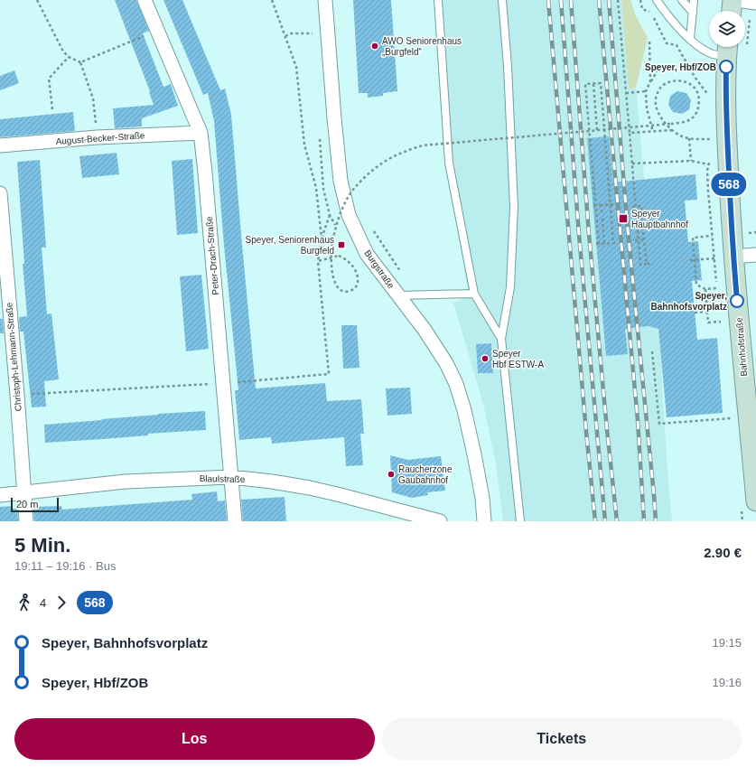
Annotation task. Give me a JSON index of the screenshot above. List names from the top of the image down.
{
  "streets": {
    "main road": ["Bahnhofstraße"],
    "street": [
      "August-Becker-Straße",
      "Peter-Drach-Straße",
      "Burgstraße",
      "Christoph-Lehmann-Straße",
      "Blaulstraße"
    ]
  },
  "crossings": [
    ["August-Becker-Straße", "Peter-Drach-Straße"],
    ["Peter-Drach-Straße", "Blaulstraße"],
    ["Christoph-Lehmann-Straße", "Blaulstraße"]
  ],
  "places": {
    "other": [
      "AWO Seniorenhaus „Burgfeld“",
      "Speyer, Hbf/ZOB",
      "Speyer, Bahnhofsvorplatz",
      "Speyer Hbf ESTW-A",
      "Raucherzone Gaubahnhof"
    ],
    "transit": ["Speyer Hauptbahnhof", "Speyer, Seniorenhaus Burgfeld"]
  },
  "lines": ["bus line 568"],
  "scale_bar": "20 m",
  "page": {
    "on_map": "568",
    "scale": "20 m",
    "heading": ["5 Min.", "19:11 – 19:16 · Bus", "2.90 €"],
    "legs": ["4", "568"],
    "list": [
      {
        "name": "Speyer, Bahnhofsvorplatz",
        "value": "19:15"
      },
      {
        "name": "Speyer, Hbf/ZOB",
        "value": "19:16"
      }
    ],
    "buttons": ["Los", "Tickets"]
  }
}
